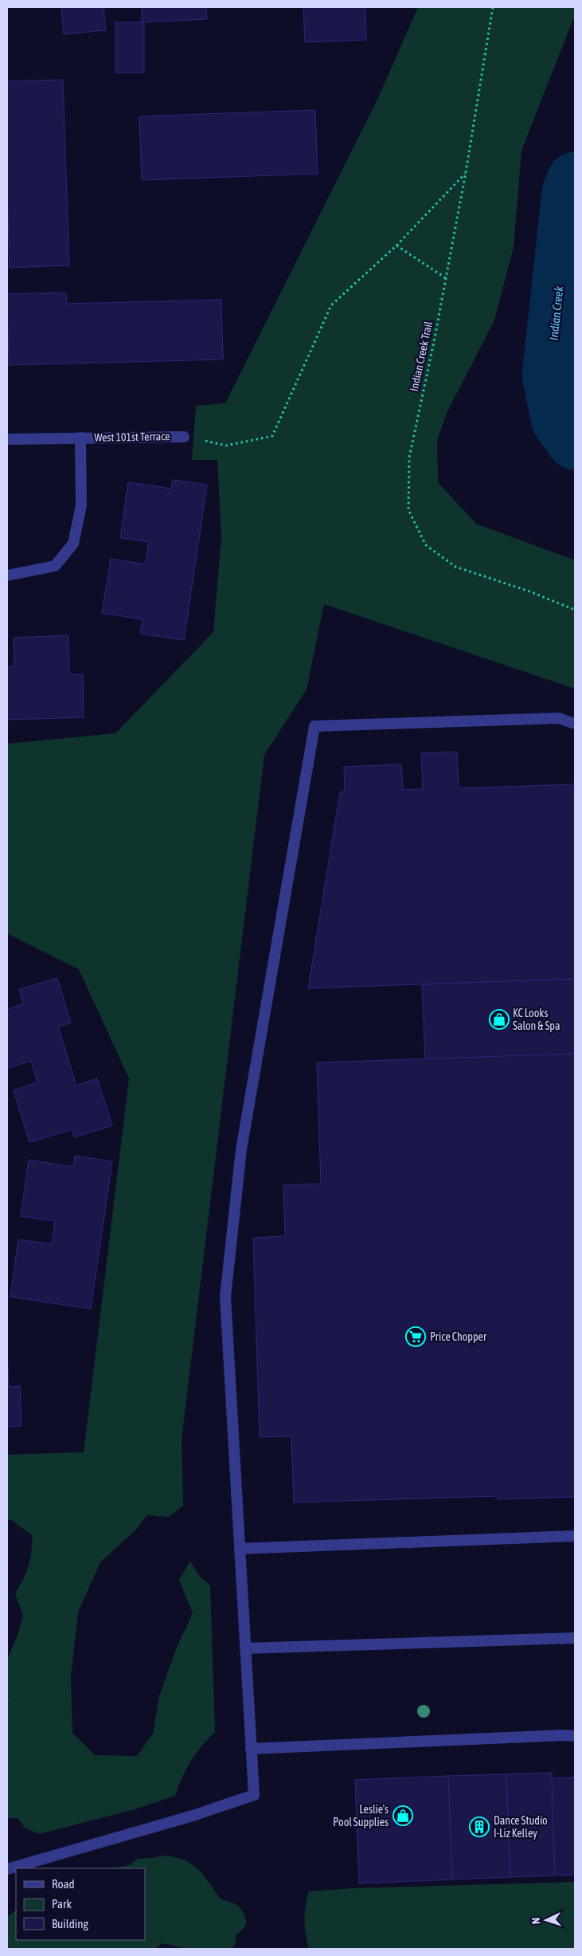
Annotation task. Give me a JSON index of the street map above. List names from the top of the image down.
{
  "streets": {
    "street": ["West 101st Terrace"],
    "path": ["Indian Creek Trail"]
  },
  "water": ["Indian Creek"],
  "places": {
    "shop": ["KC Looks Salon & Spa", "Leslie's Pool Supplies"],
    "supermarket": ["Price Chopper"],
    "building": ["Dance Studio I-Liz Kelley"]
  },
  "legend": ["Road", "Park", "Building"],
  "north": "left"
}
